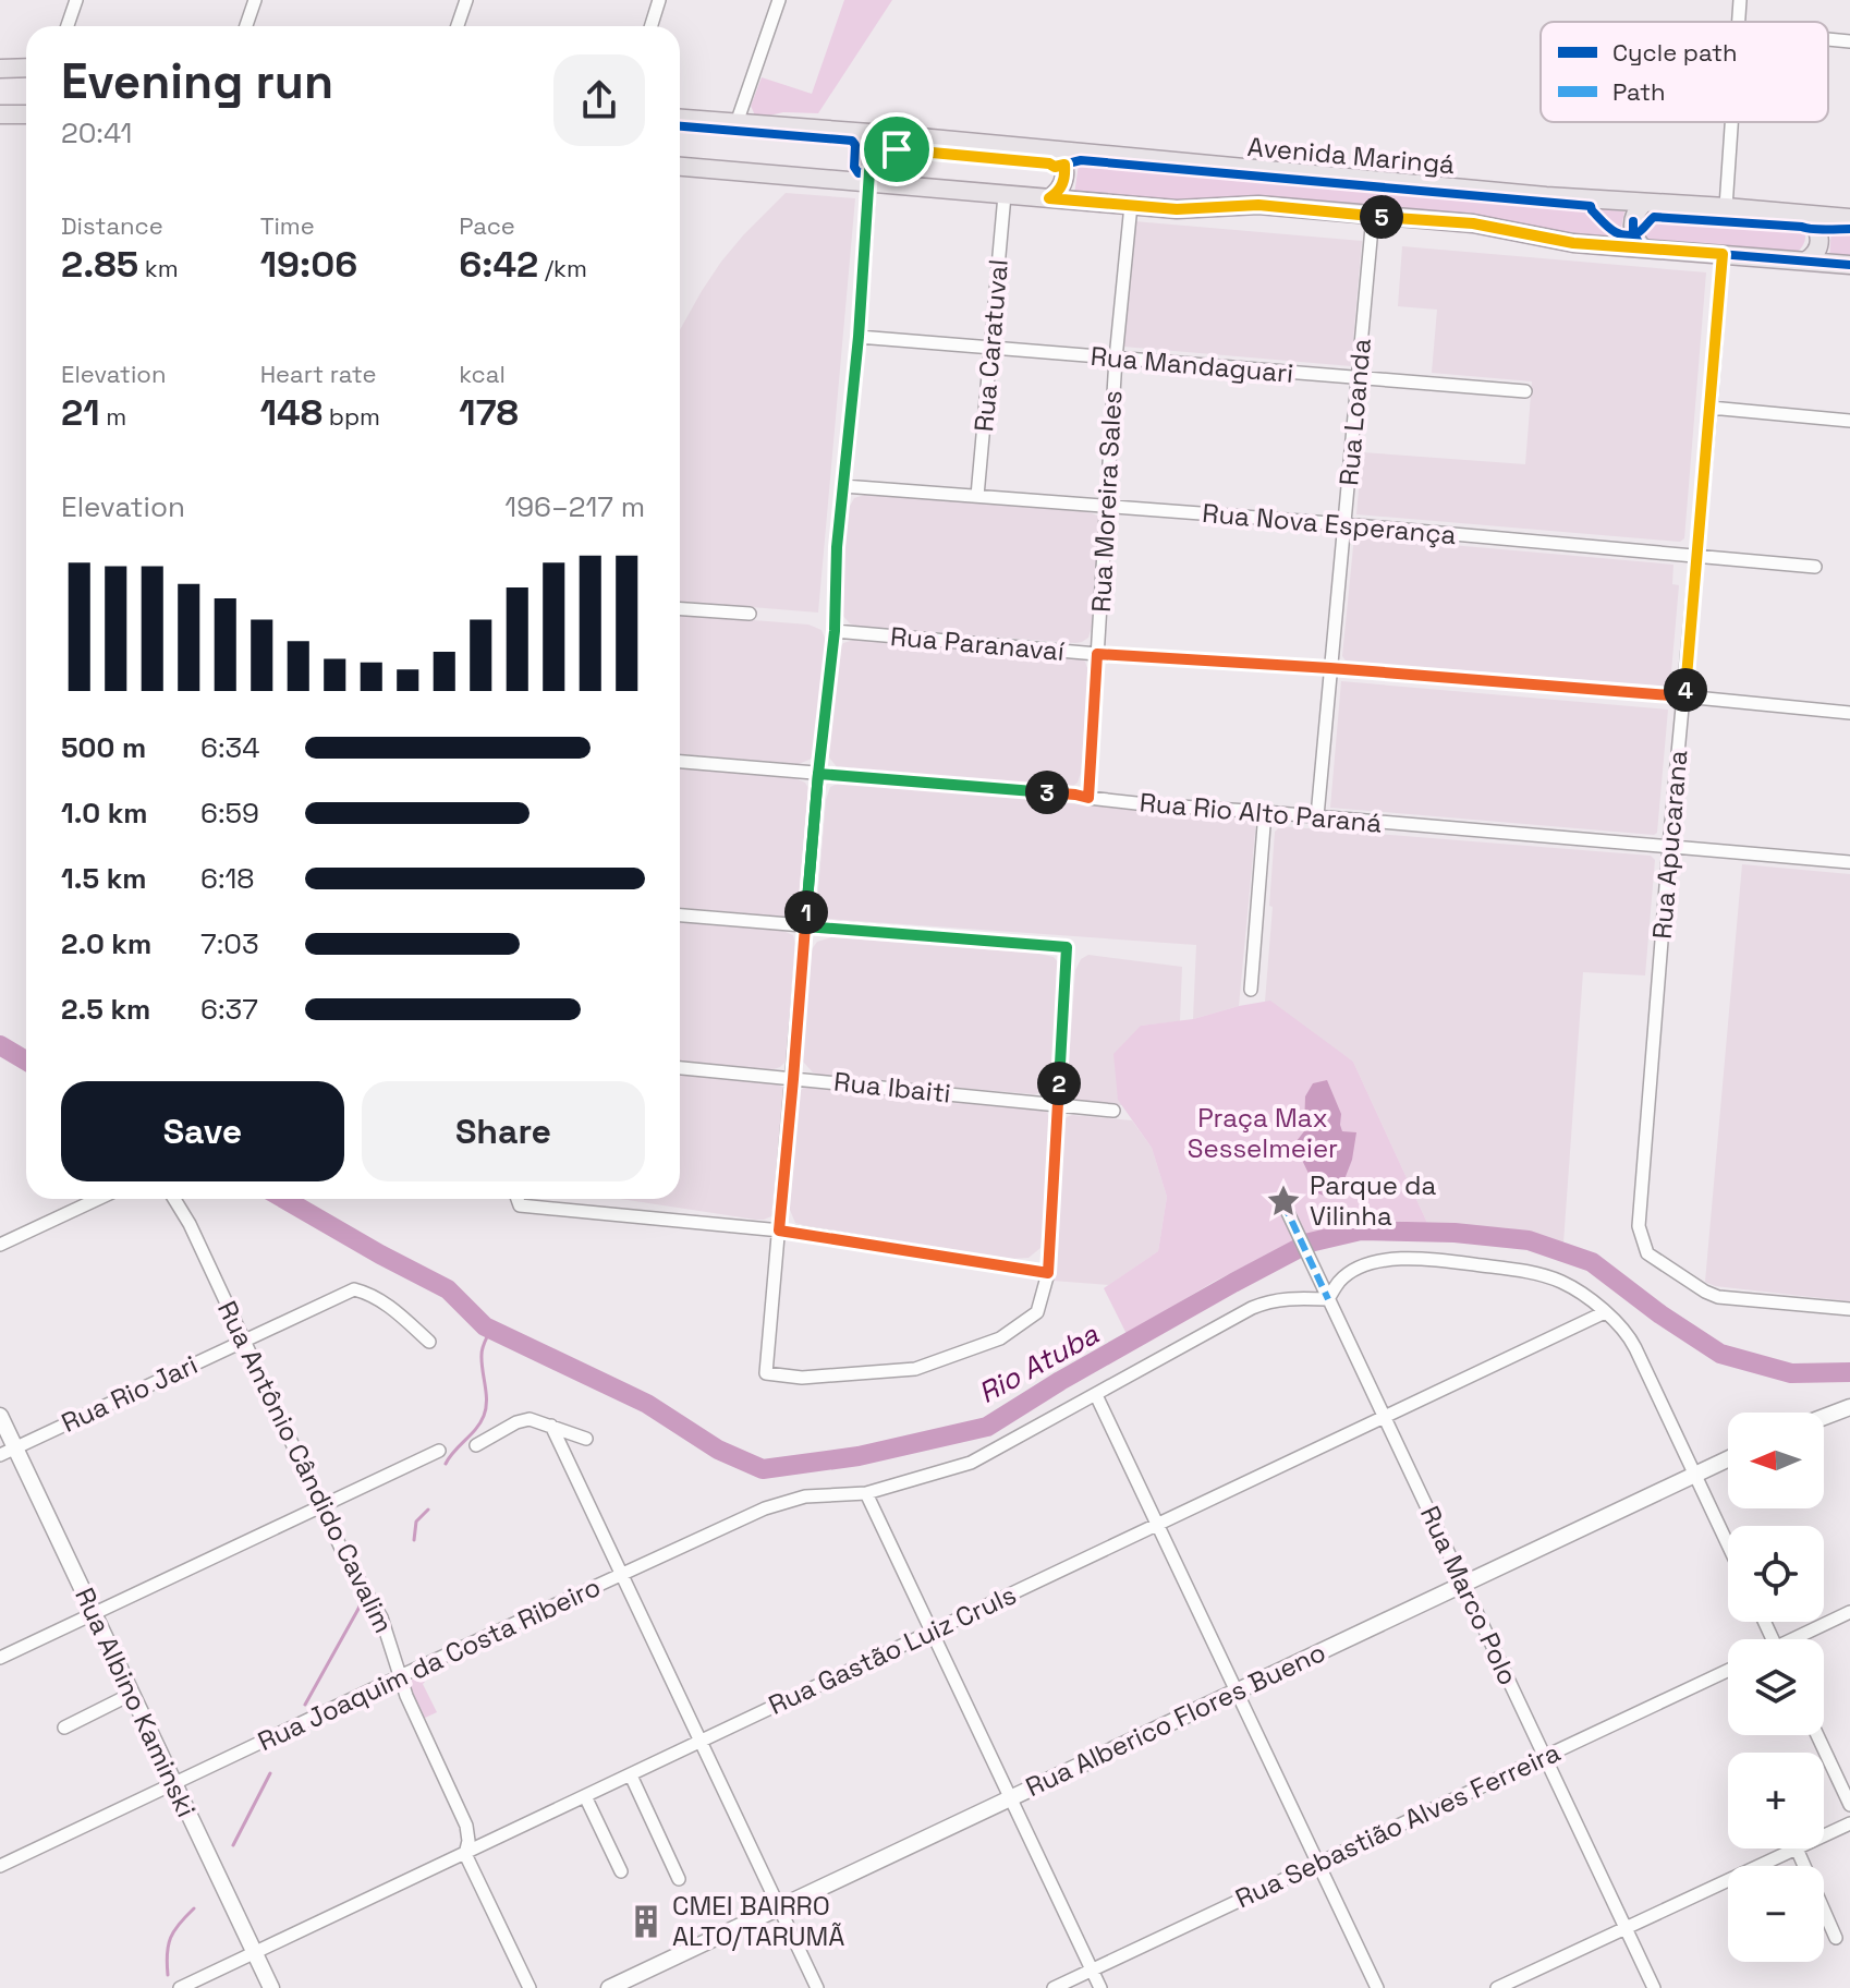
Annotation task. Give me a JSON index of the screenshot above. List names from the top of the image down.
{
  "streets": {
    "main road": ["Avenida Maringá"],
    "street": [
      "Rua Caratuval",
      "Rua Mandaguari",
      "Rua Loanda",
      "Rua Moreira Sales",
      "Rua Nova Esperança",
      "Rua Paranavaí",
      "Rua Rio Alto Paraná",
      "Rua Apucarana",
      "Rua Ibaiti",
      "Rua Rio Jari",
      "Rua Antônio Cândido Cavalim",
      "Rua Marco Polo",
      "Rua Gastão Luiz Cruls",
      "Rua Joaquim da Costa Ribeiro",
      "Rua Albino Kaminski",
      "Rua Alberico Flores Bueno",
      "Rua Sebastião Alves Ferreira"
    ]
  },
  "crossings": [
    ["Rua Caratuval", "Rua Mandaguari"],
    ["Rua Caratuval", "Rua Nova Esperança"],
    ["Rua Mandaguari", "Rua Loanda"],
    ["Rua Mandaguari", "Rua Moreira Sales"],
    ["Rua Loanda", "Rua Nova Esperança"],
    ["Rua Loanda", "Rua Paranavaí"],
    ["Rua Loanda", "Rua Rio Alto Paraná"],
    ["Rua Moreira Sales", "Rua Nova Esperança"],
    ["Rua Moreira Sales", "Rua Paranavaí"],
    ["Rua Moreira Sales", "Rua Rio Alto Paraná"],
    ["Rua Nova Esperança", "Rua Apucarana"],
    ["Rua Paranavaí", "Rua Apucarana"],
    ["Rua Rio Alto Paraná", "Rua Apucarana"],
    ["Rua Rio Jari", "Rua Antônio Cândido Cavalim"],
    ["Rua Rio Jari", "Rua Albino Kaminski"],
    ["Rua Antônio Cândido Cavalim", "Rua Gastão Luiz Cruls"],
    ["Rua Antônio Cândido Cavalim", "Rua Joaquim da Costa Ribeiro"],
    ["Rua Marco Polo", "Rua Gastão Luiz Cruls"],
    ["Rua Marco Polo", "Rua Joaquim da Costa Ribeiro"],
    ["Rua Marco Polo", "Rua Alberico Flores Bueno"],
    ["Rua Marco Polo", "Rua Sebastião Alves Ferreira"],
    ["Rua Gastão Luiz Cruls", "Rua Albino Kaminski"],
    ["Rua Joaquim da Costa Ribeiro", "Rua Albino Kaminski"]
  ],
  "water": ["Rio Atuba"],
  "parks": ["Praça Max Sesselmeier"],
  "places": {
    "place": ["Parque da Vilinha"],
    "building": ["CMEI BAIRRO ALTO/TARUMÃ"]
  },
  "legend": ["Cycle path", "Path"],
  "north": "left",
  "page": {
    "heading": ["Evening run", "20:41"],
    "stats": [
      ["Distance", "2.85 km"],
      ["Time", "19:06"],
      ["Pace", "6:42 /km"],
      ["Elevation", "21 m"],
      ["Heart rate", "148 bpm"],
      ["kcal", "178"]
    ],
    "pins": [
      "5",
      "4",
      "3",
      "1",
      "2"
    ],
    "chart": ["Elevation", "196–217 m"],
    "list": [
      {
        "name": "500 m",
        "note": "6:34"
      },
      {
        "name": "1.0 km",
        "note": "6:59"
      },
      {
        "name": "1.5 km",
        "note": "6:18"
      },
      {
        "name": "2.0 km",
        "note": "7:03"
      },
      {
        "name": "2.5 km",
        "note": "6:37"
      }
    ],
    "buttons": ["Save", "Share"],
    "map_buttons": ["+", "−"]
  }
}
